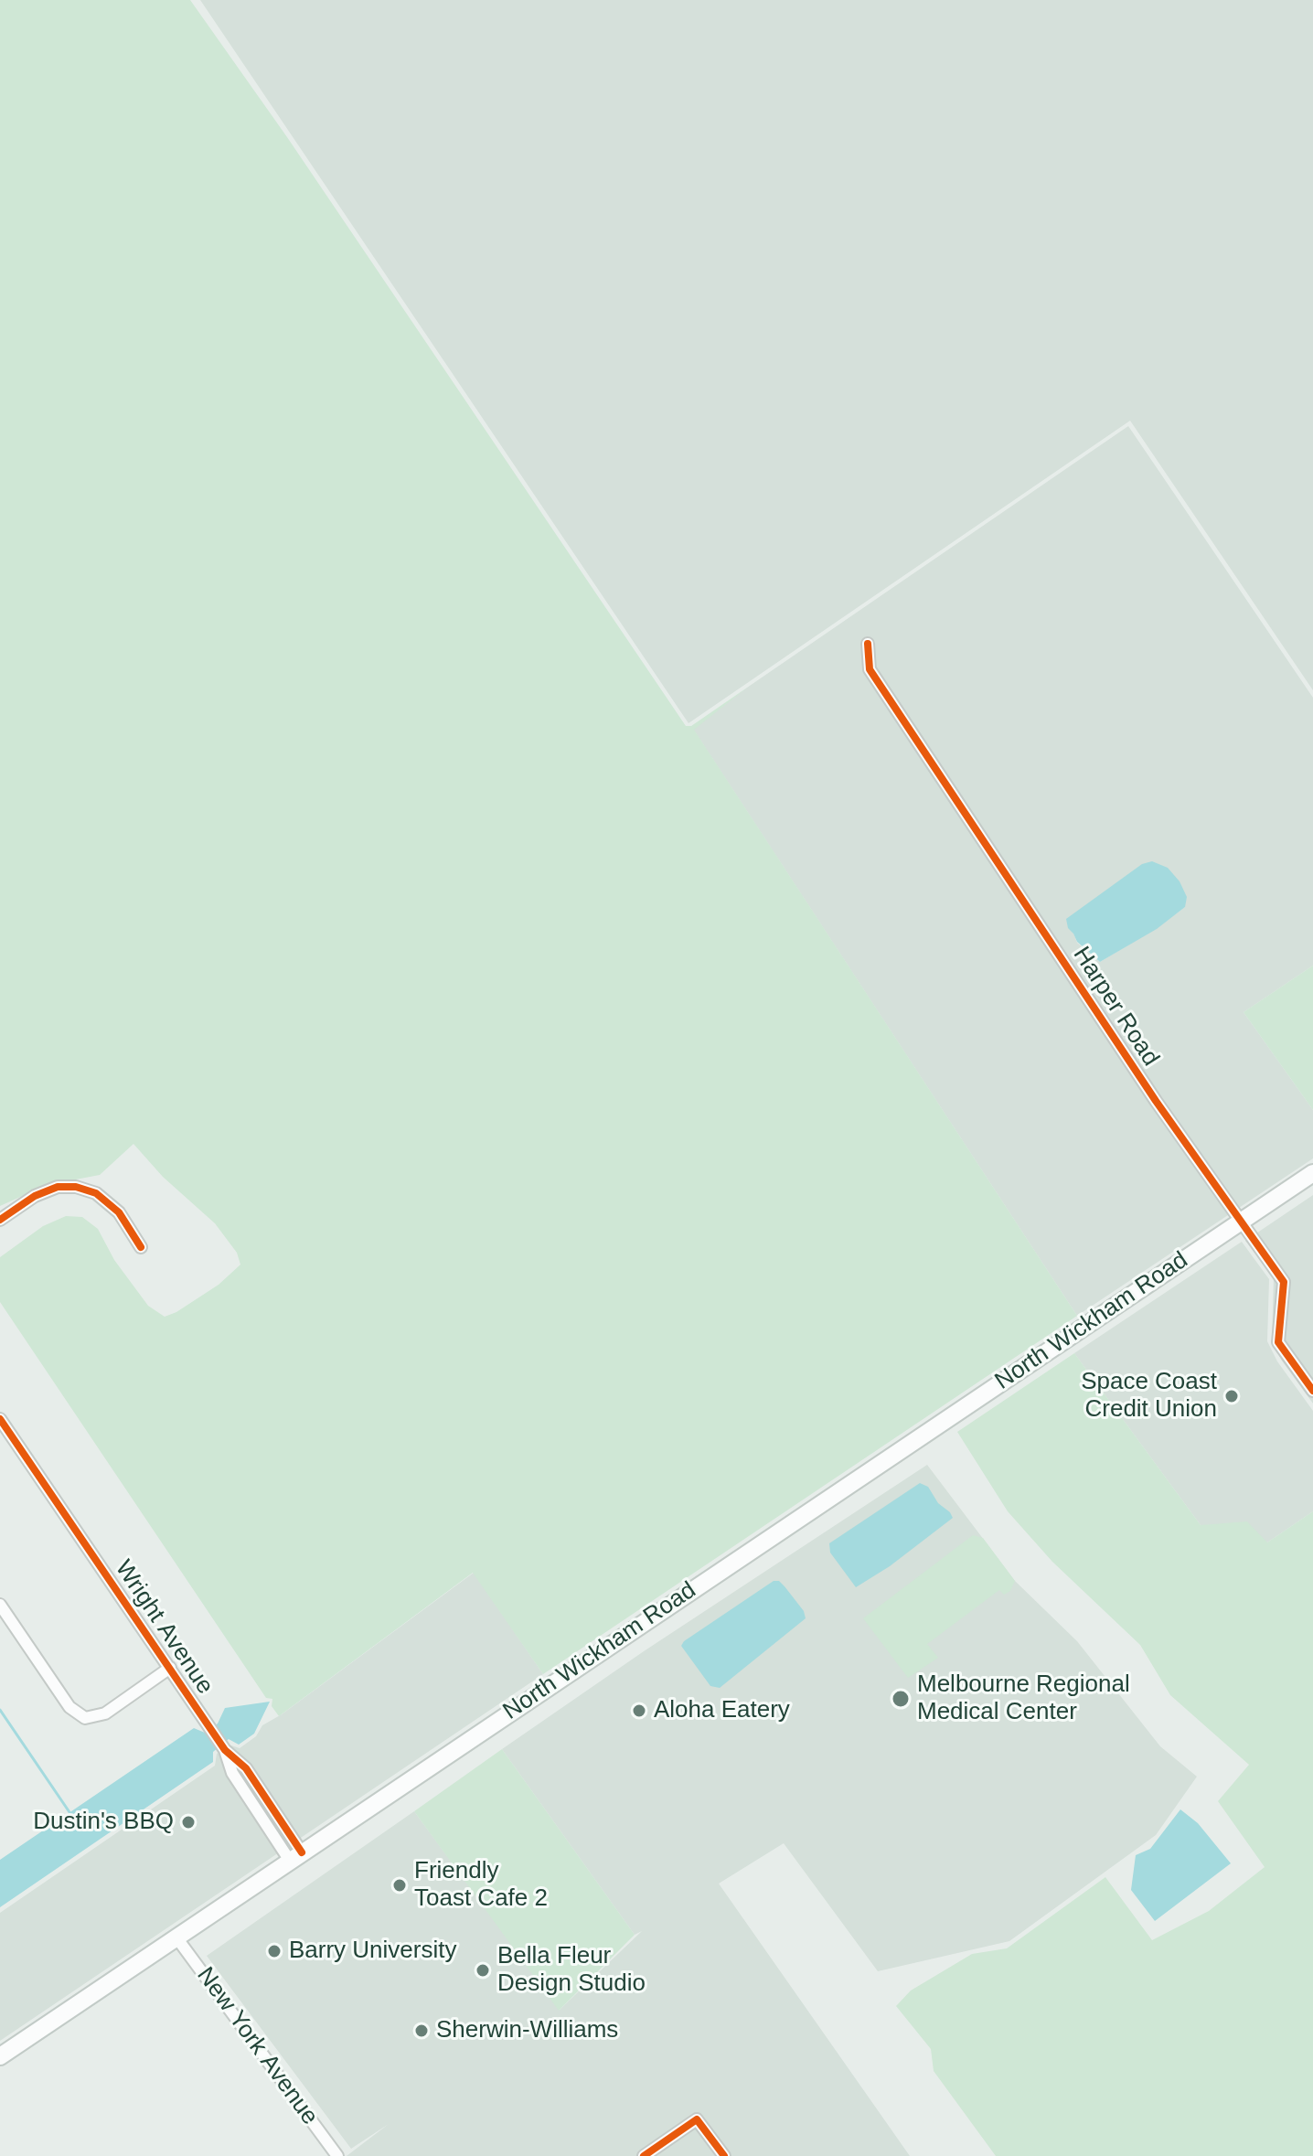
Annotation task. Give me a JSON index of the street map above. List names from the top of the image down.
{
  "streets": {
    "main road": ["North Wickham Road"],
    "street": ["Harper Road", "Wright Avenue", "New York Avenue"]
  },
  "crossings": [
    ["Harper Road", "North Wickham Road"],
    ["North Wickham Road", "Wright Avenue"],
    ["North Wickham Road", "New York Avenue"]
  ],
  "places": [
    "Space Coast Credit Union",
    "Melbourne Regional Medical Center",
    "Aloha Eatery",
    "Dustin's BBQ",
    "Friendly Toast Cafe 2",
    "Barry University",
    "Bella Fleur Design Studio",
    "Sherwin-Williams"
  ]
}
